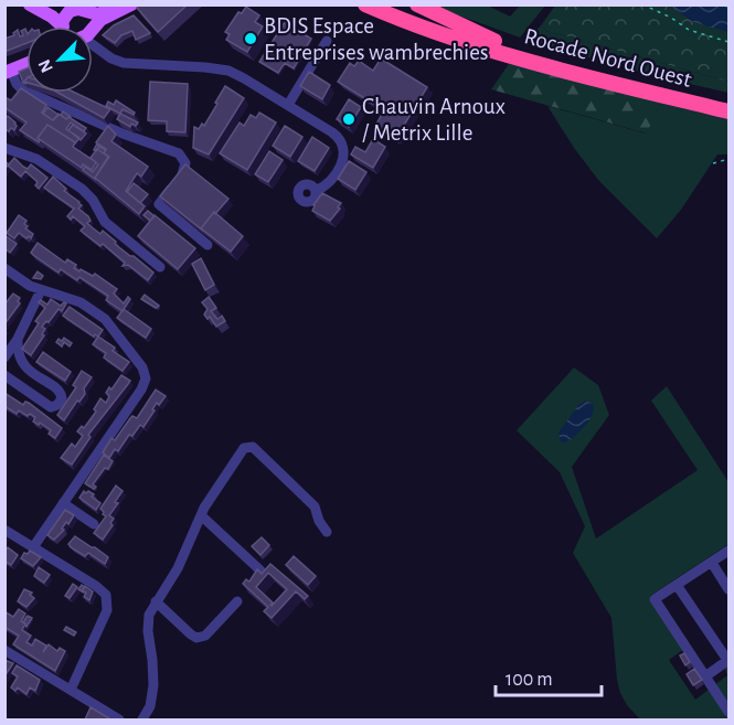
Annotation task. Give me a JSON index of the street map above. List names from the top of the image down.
{
  "streets": {
    "highway": ["Rocade Nord Ouest"]
  },
  "places": ["BDIS Espace Entreprises wambrechies", "Chauvin Arnoux / Metrix Lille"],
  "scale_bar": "100 m",
  "north": "bottom left"
}
